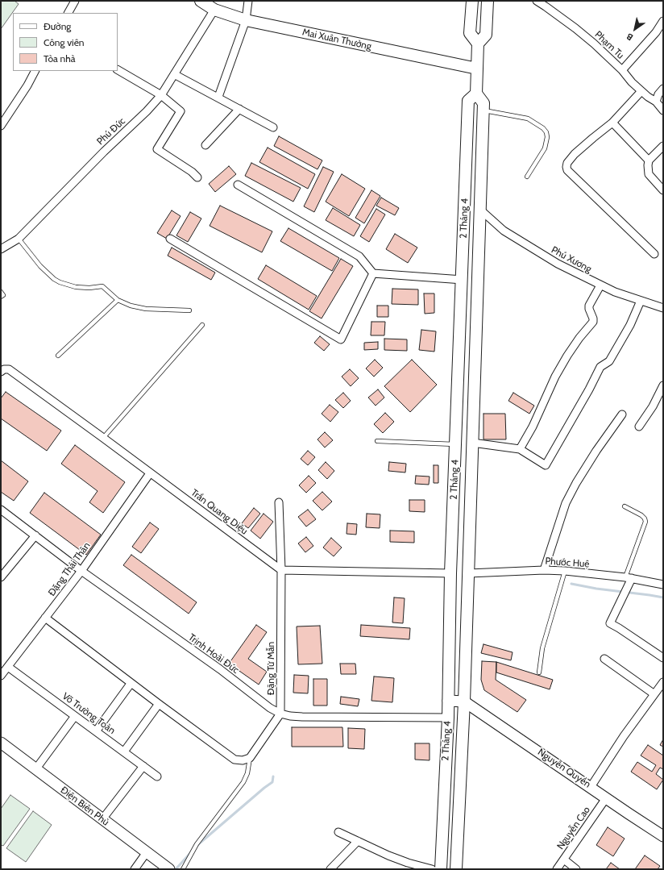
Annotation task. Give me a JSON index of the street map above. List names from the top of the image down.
{
  "streets": {
    "main road": ["Mai Xuân Thưởng", "2 Tháng 4"],
    "street": [
      "Phạm Tu",
      "Phú Đức",
      "Phú Xương",
      "Trần Quang Diệu",
      "Phước Huệ",
      "Đặng Thái Thân",
      "Trịnh Hoài Đức",
      "Đặng Tử Mẫn",
      "Võ Trường Toàn",
      "Nguyễn Quyền",
      "Điện Biên Phủ",
      "Nguyễn Cao"
    ]
  },
  "crossings": [
    ["Mai Xuân Thưởng", "Phú Đức"],
    ["Mai Xuân Thưởng", "2 Tháng 4"],
    ["2 Tháng 4", "Phú Xương"],
    ["2 Tháng 4", "Phước Huệ"],
    ["2 Tháng 4", "Trịnh Hoài Đức"],
    ["2 Tháng 4", "Nguyễn Quyền"],
    ["Trần Quang Diệu", "Đặng Thái Thân"],
    ["Trần Quang Diệu", "Đặng Tử Mẫn"],
    ["Đặng Thái Thân", "Trịnh Hoài Đức"],
    ["Đặng Thái Thân", "Võ Trường Toàn"],
    ["Trịnh Hoài Đức", "Đặng Tử Mẫn"],
    ["Nguyễn Quyền", "Nguyễn Cao"]
  ],
  "legend": ["Đường", "Công viên", "Tòa nhà"],
  "north": "bottom left"
}
